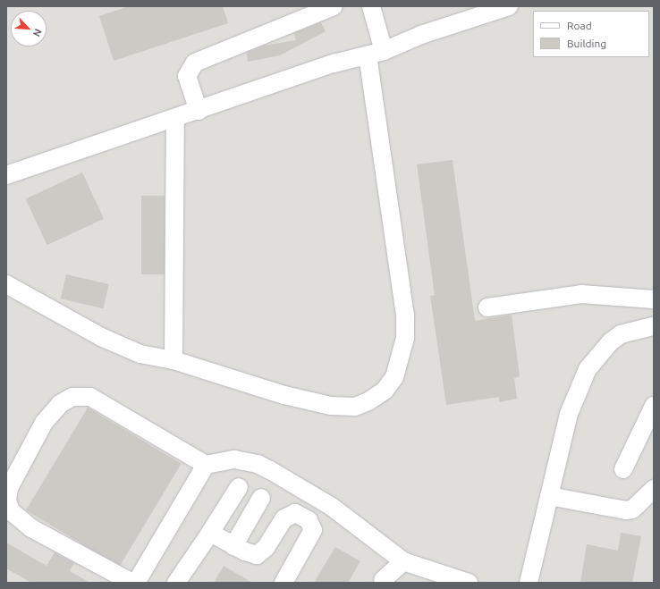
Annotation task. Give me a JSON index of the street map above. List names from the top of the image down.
{
  "legend": ["Road", "Building"],
  "north": "bottom right"
}
